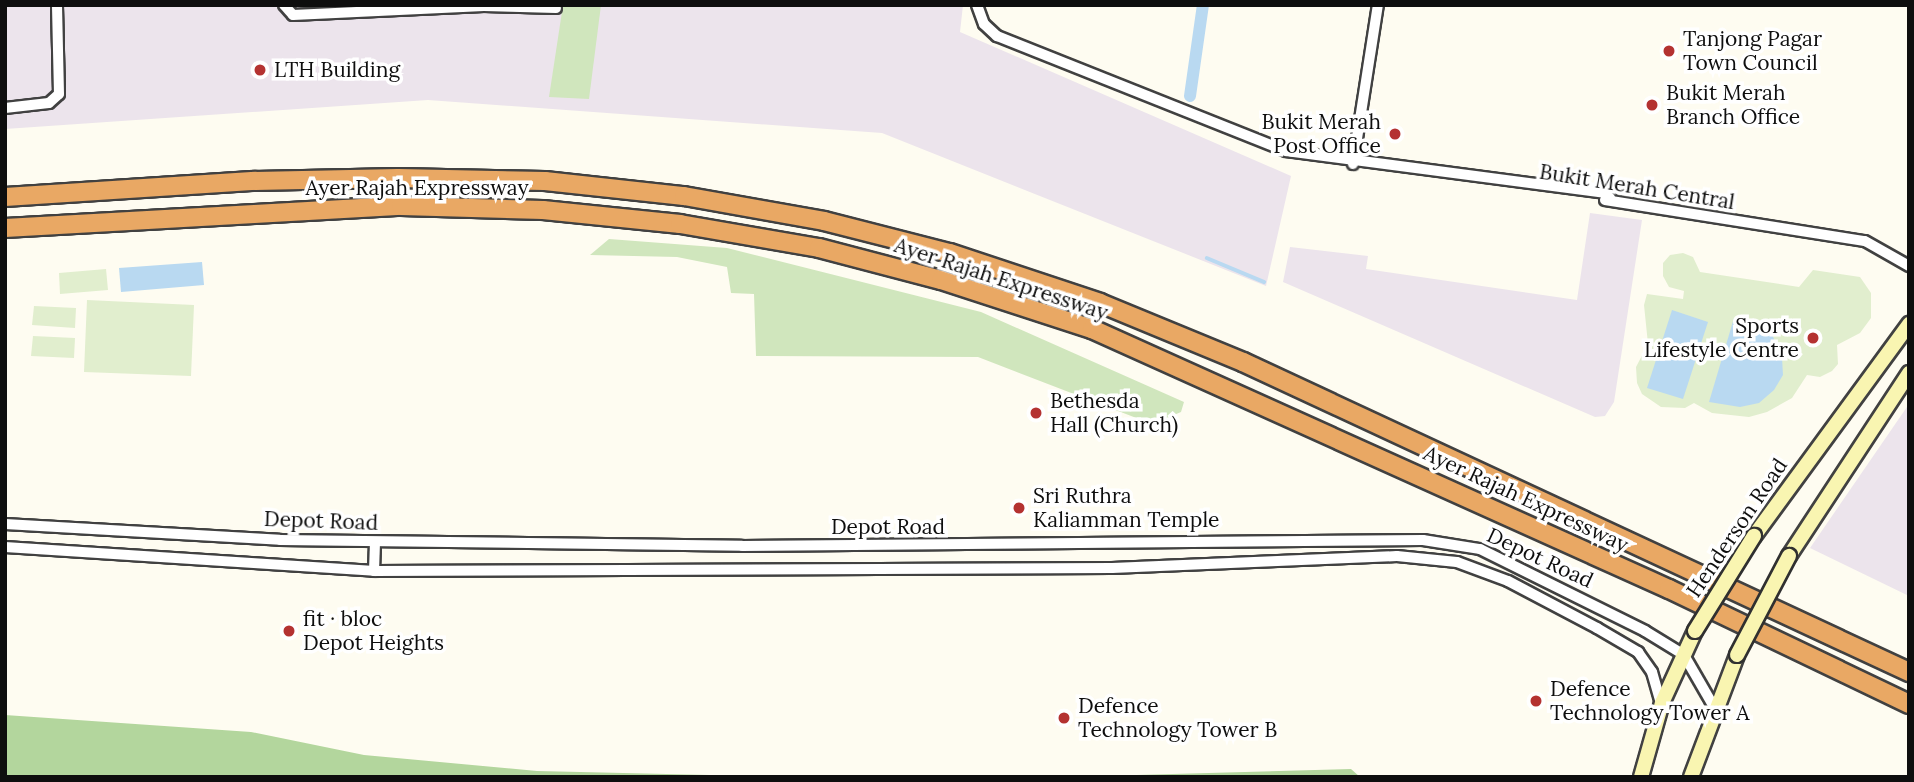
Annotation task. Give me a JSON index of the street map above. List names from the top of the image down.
{
  "streets": {
    "highway": ["Ayer Rajah Expressway"],
    "main road": ["Henderson Road"],
    "street": ["Bukit Merah Central", "Depot Road"]
  },
  "crossings": [
    ["Depot Road", "Henderson Road"]
  ],
  "places": [
    "Tanjong Pagar Town Council",
    "LTH Building",
    "Bukit Merah Branch Office",
    "Bukit Merah Post Office",
    "Sports Lifestyle Centre",
    "Bethesda Hall (Church)",
    "Sri Ruthra Kaliamman Temple",
    "fit · bloc Depot Heights",
    "Defence Technology Tower A",
    "Defence Technology Tower B"
  ]
}
